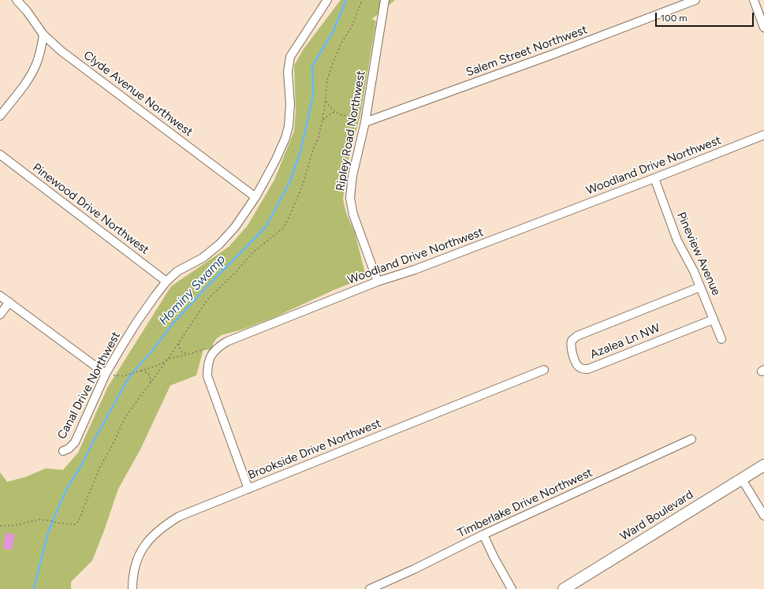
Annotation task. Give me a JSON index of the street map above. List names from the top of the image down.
{
  "streets": {
    "main road": ["Ward Boulevard"],
    "street": [
      "Salem Street Northwest",
      "Clyde Avenue Northwest",
      "Ripley Road Northwest",
      "Woodland Drive Northwest",
      "Pinewood Drive Northwest",
      "Pineview Avenue",
      "Azalea Ln NW",
      "Canal Drive Northwest",
      "Brookside Drive Northwest",
      "Timberlake Drive Northwest"
    ]
  },
  "crossings": [
    ["Salem Street Northwest", "Ripley Road Northwest"],
    ["Clyde Avenue Northwest", "Canal Drive Northwest"],
    ["Ripley Road Northwest", "Woodland Drive Northwest"],
    ["Woodland Drive Northwest", "Pineview Avenue"],
    ["Pinewood Drive Northwest", "Canal Drive Northwest"],
    ["Pineview Avenue", "Azalea Ln NW"]
  ],
  "water": ["Hominy Swamp"],
  "scale_bar": "100 m"
}
